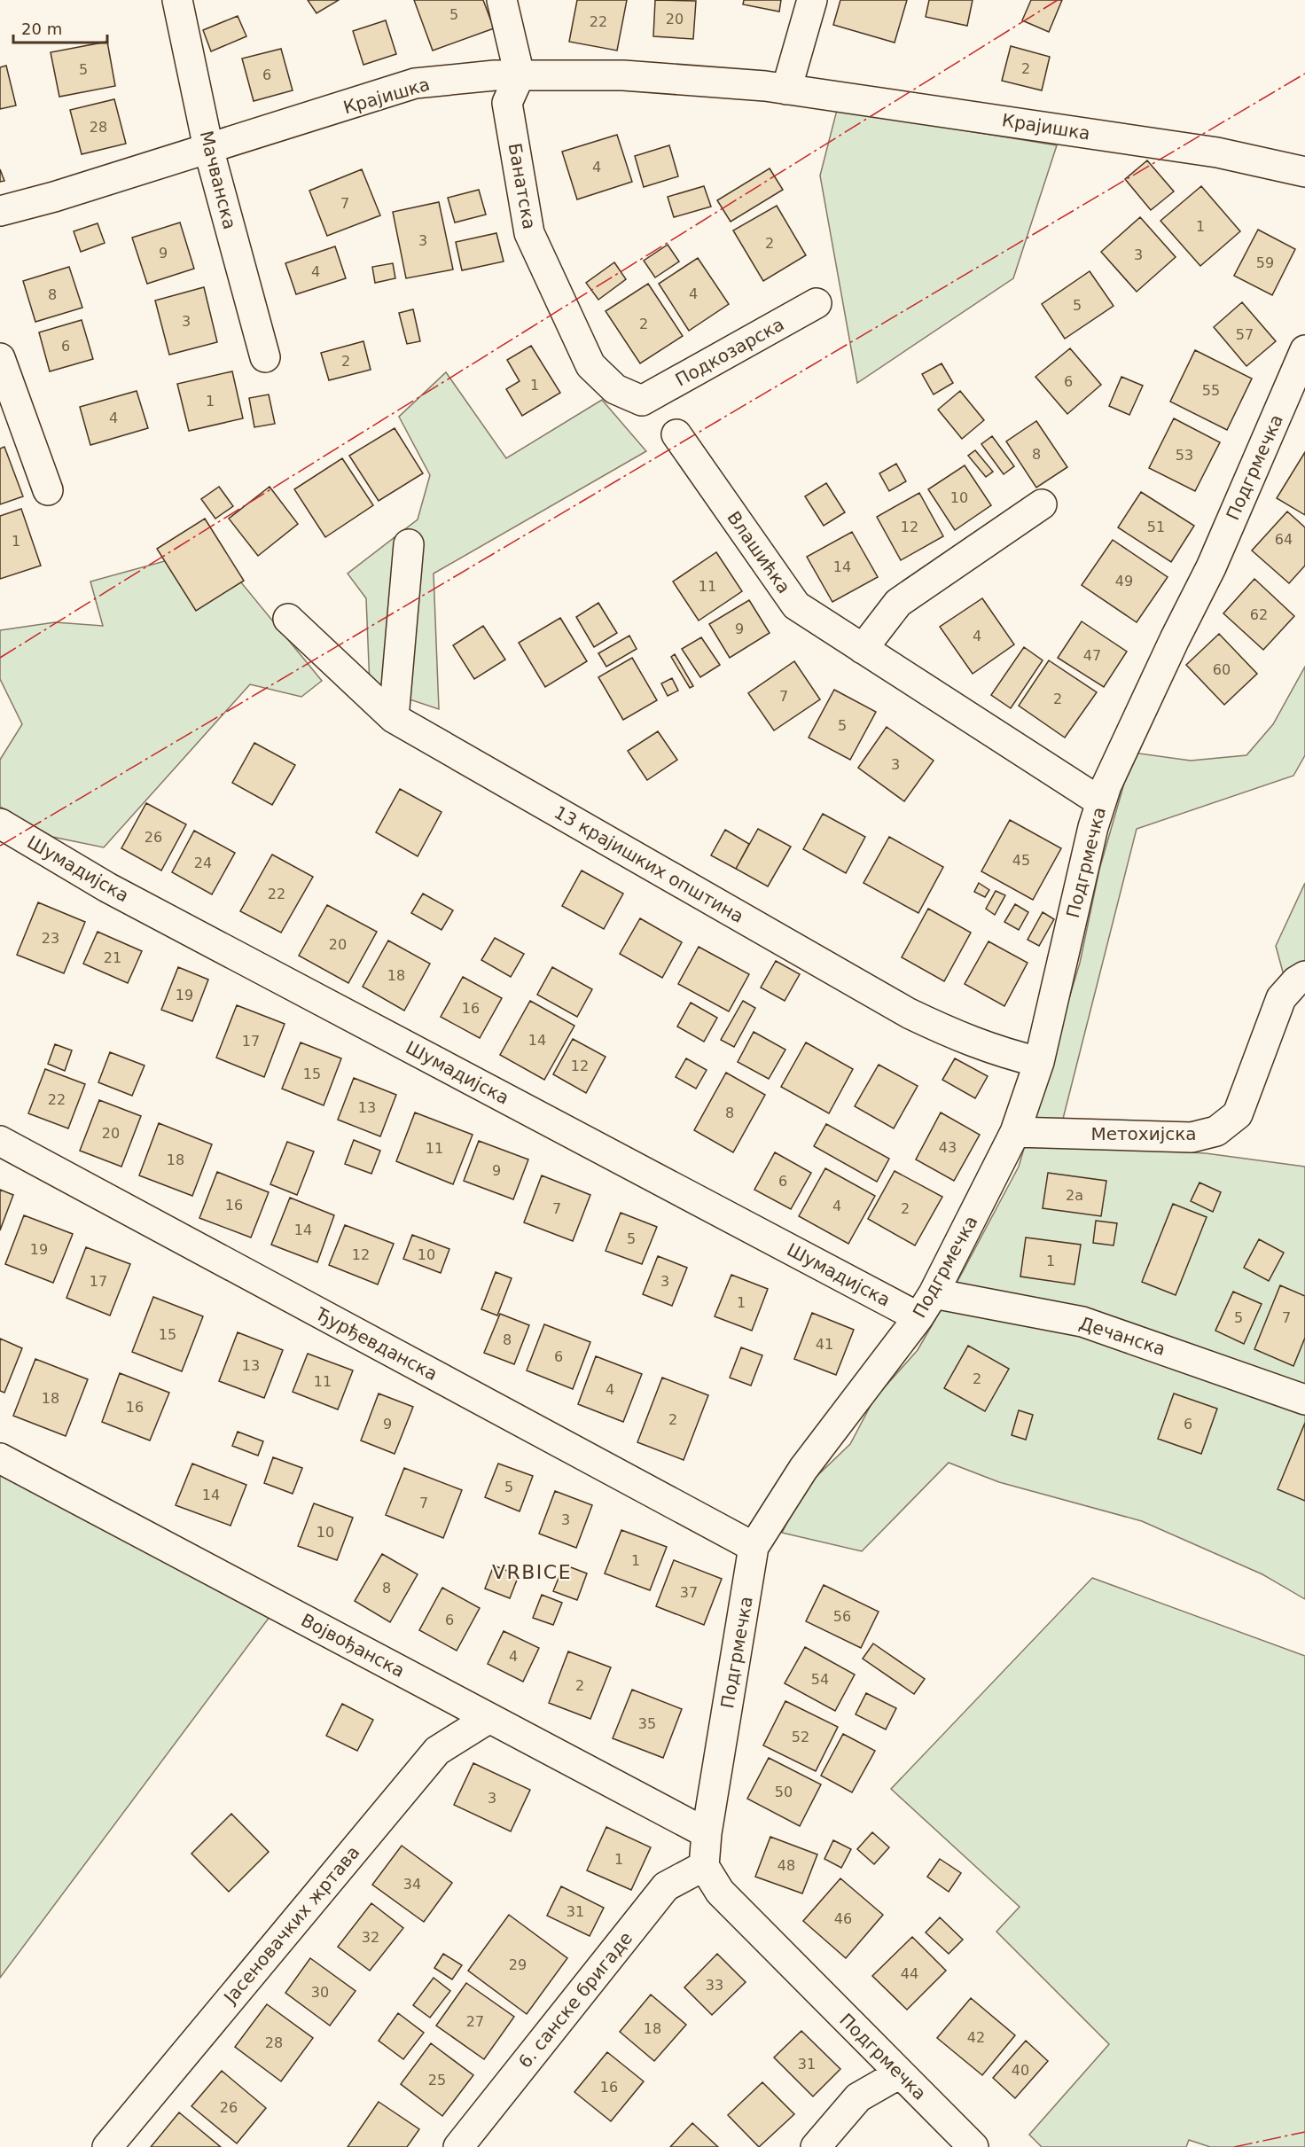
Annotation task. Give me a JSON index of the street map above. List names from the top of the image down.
{
  "streets": {
    "street": [
      "Крајишка",
      "Мачванска",
      "Банатска",
      "Подкозарска",
      "Подгрмечка",
      "Влашићка",
      "13 крајишких општина",
      "Шумадијска",
      "Метохијска",
      "Дечанска",
      "Ђурђевданска",
      "Војвођанска",
      "Јасеновачких жртава",
      "6. санске бригаде"
    ]
  },
  "crossings": [
    ["Крајишка", "Мачванска"],
    ["Крајишка", "Банатска"],
    ["Банатска", "Подкозарска"],
    ["Подгрмечка", "Влашићка"],
    ["Подгрмечка", "13 крајишких општина"],
    ["Подгрмечка", "Шумадијска"],
    ["Подгрмечка", "Метохијска"],
    ["Подгрмечка", "Дечанска"],
    ["Подгрмечка", "Ђурђевданска"],
    ["Подгрмечка", "Војвођанска"],
    ["Подгрмечка", "6. санске бригаде"],
    ["Војвођанска", "Јасеновачких жртава"]
  ],
  "districts": ["VRBICE"],
  "house_numbers": [
    "5",
    "20",
    "22",
    "2",
    "5",
    "6",
    "28",
    "4",
    "7",
    "1",
    "3",
    "2",
    "9",
    "3",
    "59",
    "4",
    "4",
    "8",
    "5",
    "3",
    "2",
    "57",
    "6",
    "2",
    "6",
    "1",
    "55",
    "1",
    "4",
    "8",
    "53",
    "10",
    "12",
    "51",
    "64",
    "1",
    "14",
    "49",
    "11",
    "62",
    "9",
    "4",
    "47",
    "60",
    "7",
    "2",
    "5",
    "3",
    "26",
    "45",
    "24",
    "22",
    "23",
    "20",
    "21",
    "18",
    "19",
    "16",
    "14",
    "17",
    "12",
    "15",
    "22",
    "13",
    "8",
    "20",
    "43",
    "11",
    "18",
    "9",
    "6",
    "2a",
    "16",
    "4",
    "7",
    "2",
    "14",
    "5",
    "19",
    "12",
    "10",
    "1",
    "17",
    "3",
    "1",
    "5",
    "7",
    "15",
    "8",
    "41",
    "6",
    "13",
    "2",
    "11",
    "4",
    "18",
    "16",
    "2",
    "9",
    "6",
    "5",
    "14",
    "7",
    "3",
    "10",
    "1",
    "8",
    "37",
    "56",
    "6",
    "4",
    "54",
    "2",
    "35",
    "52",
    "50",
    "3",
    "1",
    "48",
    "34",
    "31",
    "46",
    "32",
    "29",
    "44",
    "33",
    "30",
    "27",
    "18",
    "42",
    "28",
    "31",
    "40",
    "25",
    "16",
    "26"
  ],
  "scale_bar": "20 m"
}
